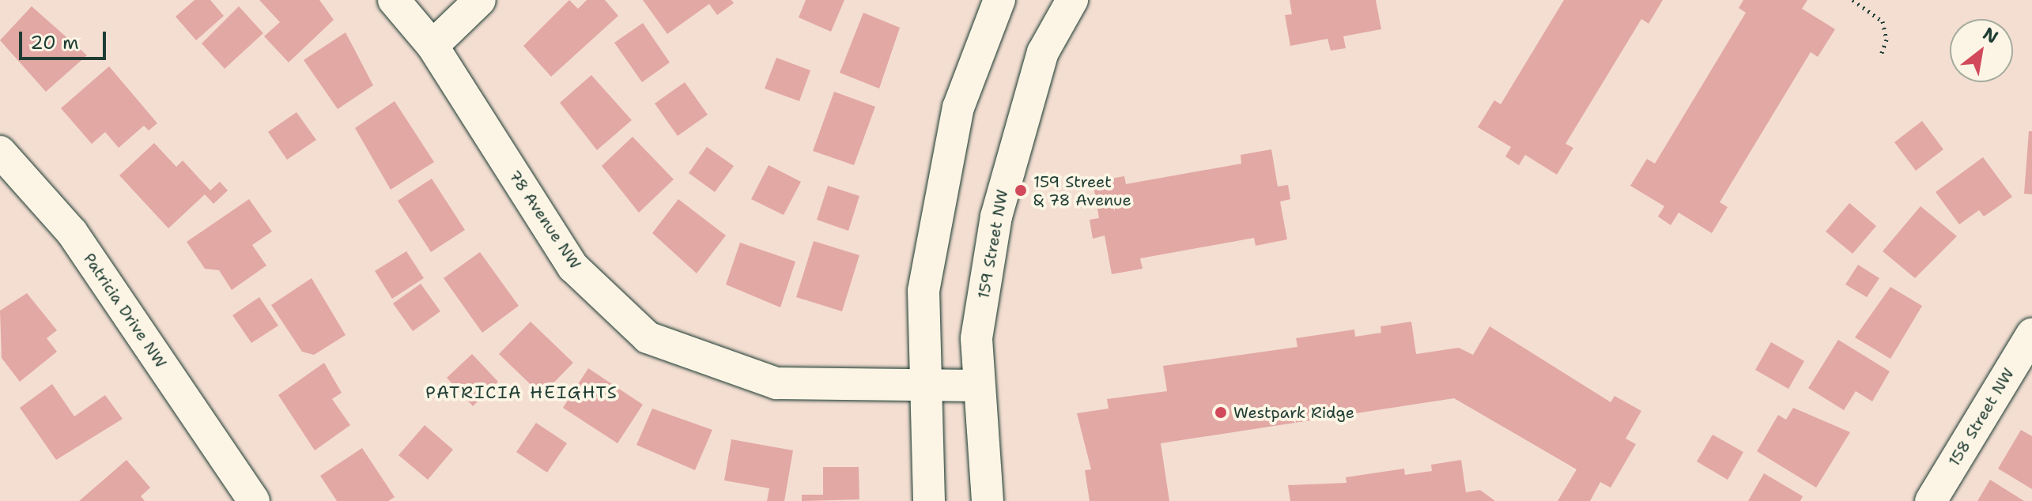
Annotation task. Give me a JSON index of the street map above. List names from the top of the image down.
{
  "streets": {
    "street": [
      "78 Avenue NW",
      "159 Street NW",
      "Patricia Drive NW",
      "158 Street NW"
    ]
  },
  "crossings": [
    ["78 Avenue NW", "159 Street NW"]
  ],
  "districts": ["PATRICIA HEIGHTS"],
  "places": ["159 Street & 78 Avenue", "Westpark Ridge"],
  "scale_bar": "20 m",
  "north": "top right"
}
